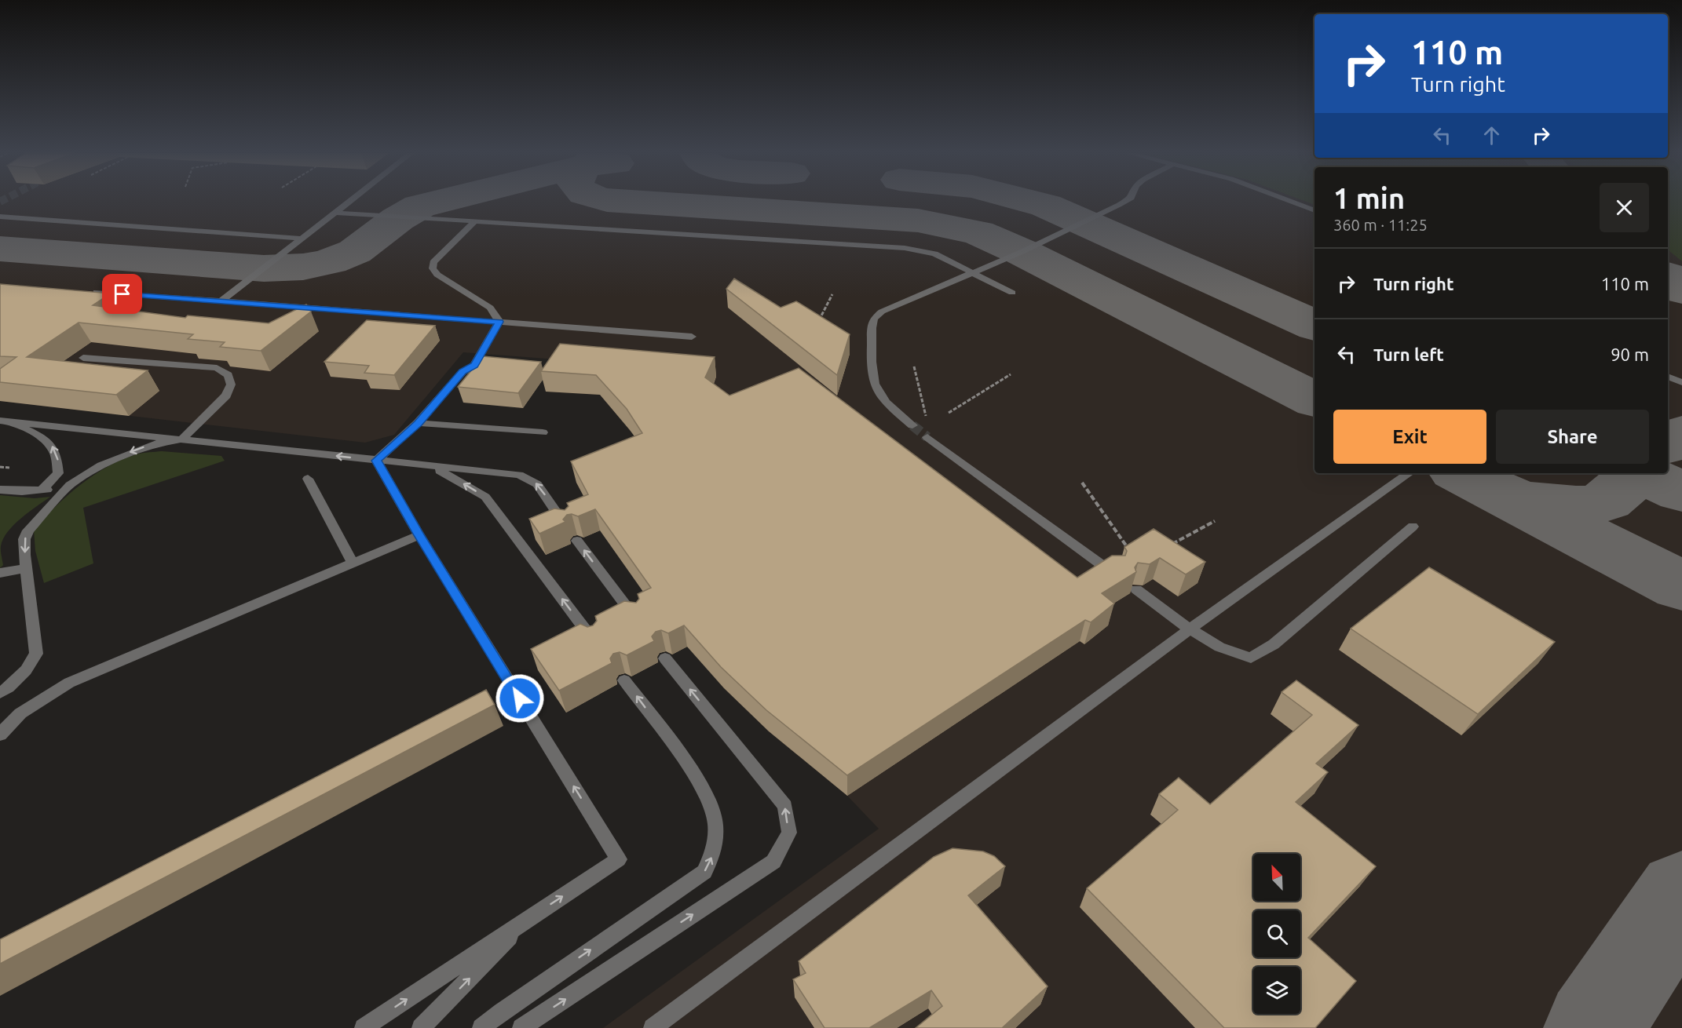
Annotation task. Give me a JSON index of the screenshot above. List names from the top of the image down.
{
  "north": "top left",
  "page": {
    "turn": ["110 m", "Turn right"],
    "heading": ["1 min", "360 m · 11:25"],
    "list": [
      {
        "name": "Turn right",
        "value": "110 m"
      },
      {
        "name": "Turn left",
        "value": "90 m"
      }
    ],
    "buttons": ["Exit", "Share"]
  }
}
